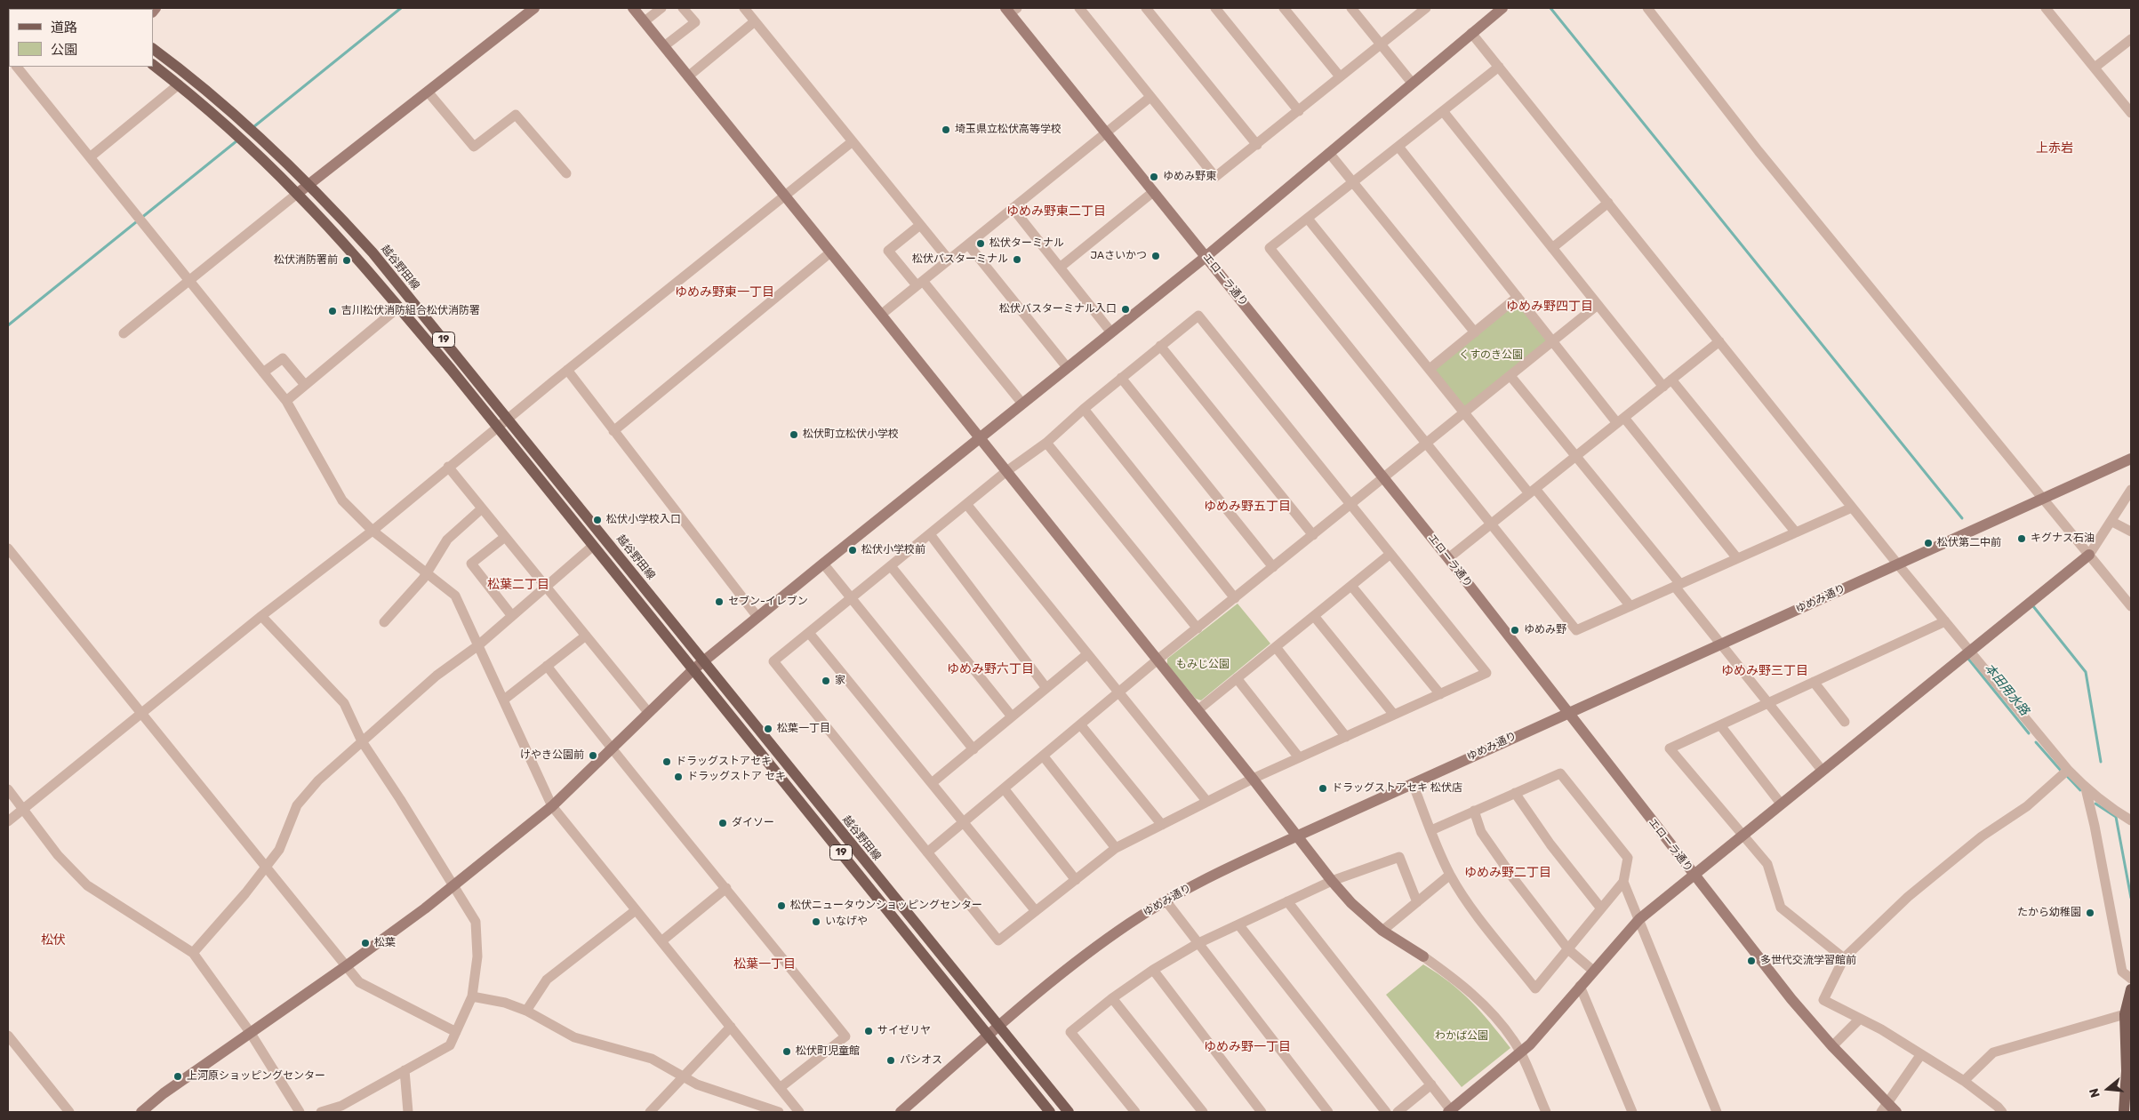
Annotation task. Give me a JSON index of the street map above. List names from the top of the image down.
{
  "streets": {
    "main road": ["越谷野田線", "19"],
    "street": ["エローラ通り", "ゆめみ通り"]
  },
  "crossings": [
    ["越谷野田線", "ゆめみ通り"],
    ["エローラ通り", "ゆめみ通り"],
    ["19", "ゆめみ通り"]
  ],
  "districts": [
    "上赤岩",
    "ゆめみ野東二丁目",
    "ゆめみ野東一丁目",
    "ゆめみ野四丁目",
    "ゆめみ野五丁目",
    "松葉二丁目",
    "ゆめみ野六丁目",
    "ゆめみ野三丁目",
    "ゆめみ野二丁目",
    "松伏",
    "松葉一丁目",
    "ゆめみ野一丁目"
  ],
  "water": ["本田用水路"],
  "parks": ["くすのき公園", "もみじ公園", "わかば公園"],
  "places": [
    "埼玉県立松伏高等学校",
    "ゆめみ野東",
    "松伏ターミナル",
    "JAさいかつ",
    "松伏バスターミナル",
    "松伏消防署前",
    "松伏バスターミナル入口",
    "吉川松伏消防組合松伏消防署",
    "松伏町立松伏小学校",
    "松伏小学校入口",
    "キグナス石油",
    "松伏第二中前",
    "松伏小学校前",
    "セブン-イレブン",
    "ゆめみ野",
    "家",
    "松葉一丁目",
    "けやき公園前",
    "ドラッグストアセキ",
    "ドラッグストア セキ",
    "ドラッグストアセキ 松伏店",
    "ダイソー",
    "松伏ニュータウンショッピングセンター",
    "たから幼稚園",
    "いなげや",
    "松葉",
    "多世代交流学習館前",
    "サイゼリヤ",
    "松伏町児童館",
    "パシオス",
    "上河原ショッピングセンター"
  ],
  "legend": ["道路", "公園"],
  "north": "left"
}
